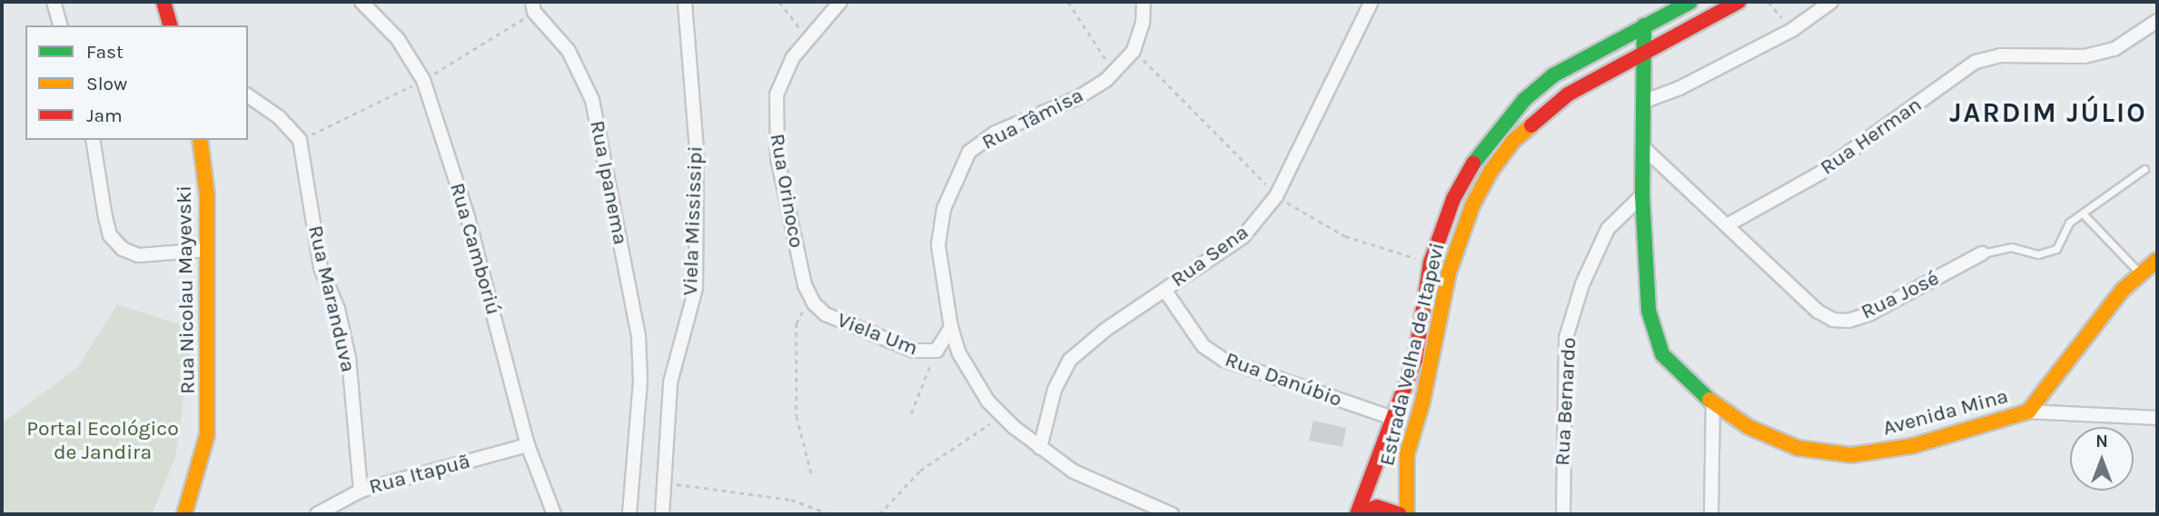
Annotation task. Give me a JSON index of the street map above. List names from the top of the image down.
{
  "streets": {
    "street": [
      "Rua Tâmisa",
      "Rua Herman",
      "Rua Ipanema",
      "Rua Orinoco",
      "Viela Mississipi",
      "Rua Camboriú",
      "Rua Sena",
      "Rua Nicolau Mayevski",
      "Rua José",
      "Rua Maranduva",
      "Viela Um",
      "Estrada Velha de Itapevi",
      "Rua Danúbio",
      "Rua Bernardo",
      "Avenida Mina",
      "Rua Itapuã"
    ]
  },
  "crossings": [
    ["Rua Tâmisa", "Rua Sena"],
    ["Rua Tâmisa", "Viela Um"],
    ["Rua Herman", "Rua José"],
    ["Rua Orinoco", "Viela Um"],
    ["Rua Camboriú", "Rua Itapuã"],
    ["Rua Sena", "Rua Danúbio"],
    ["Rua José", "Avenida Mina"],
    ["Rua Maranduva", "Rua Itapuã"],
    ["Estrada Velha de Itapevi", "Rua Danúbio"],
    ["Estrada Velha de Itapevi", "Avenida Mina"],
    ["Rua Bernardo", "Avenida Mina"]
  ],
  "districts": ["JARDIM JÚLIO"],
  "parks": ["Portal Ecológico de Jandira"],
  "legend": ["Fast", "Slow", "Jam"],
  "north": "top"
}
